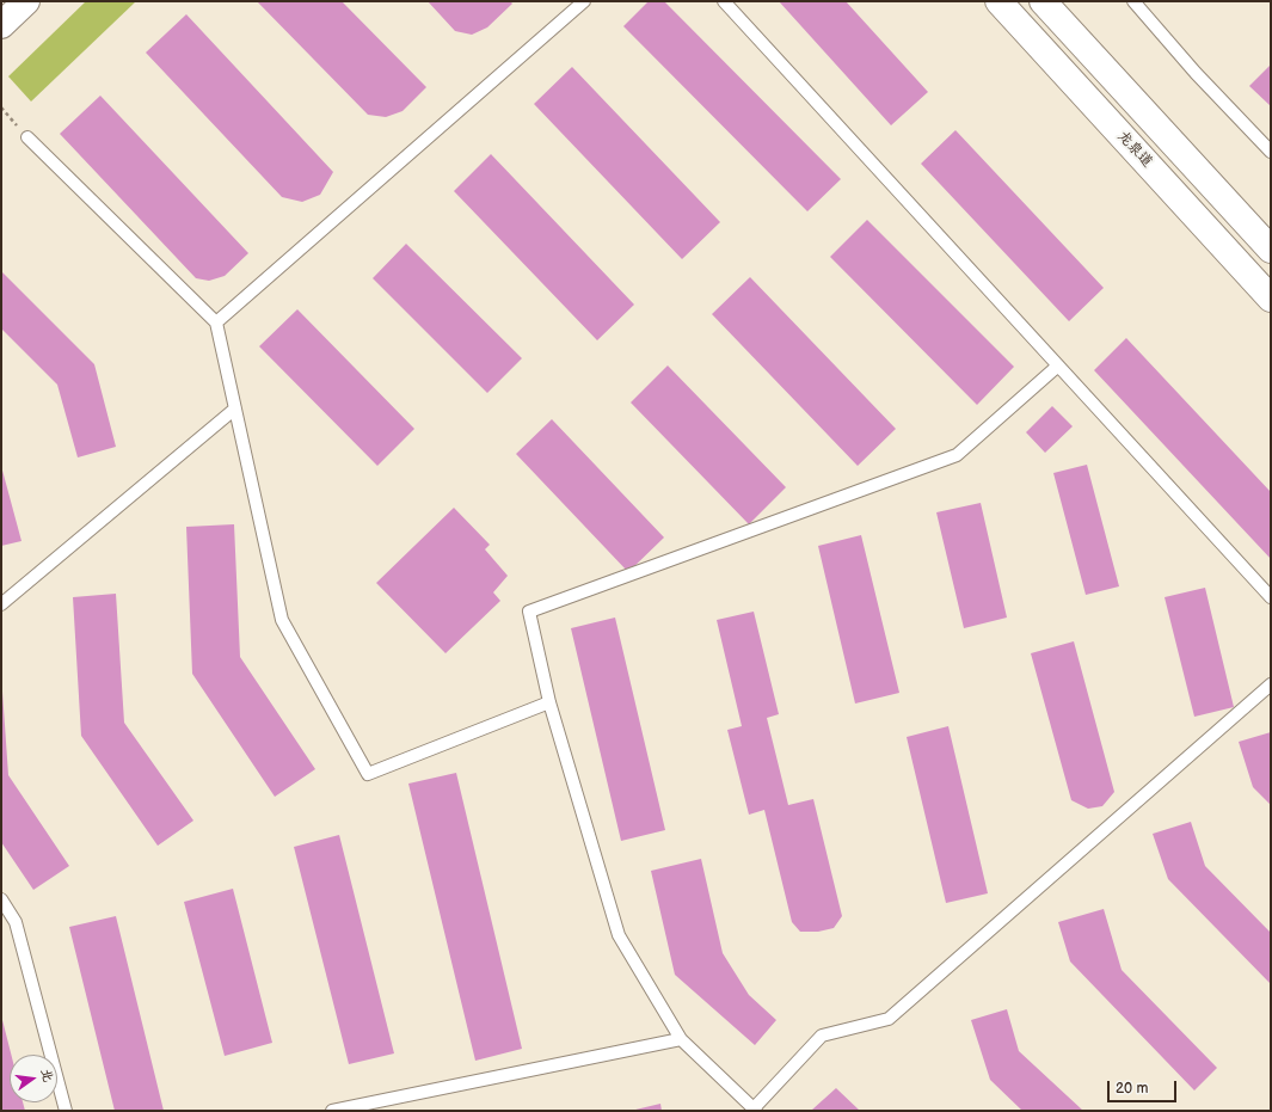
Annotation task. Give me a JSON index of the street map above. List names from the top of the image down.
{
  "streets": {
    "street": ["龙泉道"]
  },
  "scale_bar": "20 m",
  "north": "right"
}
